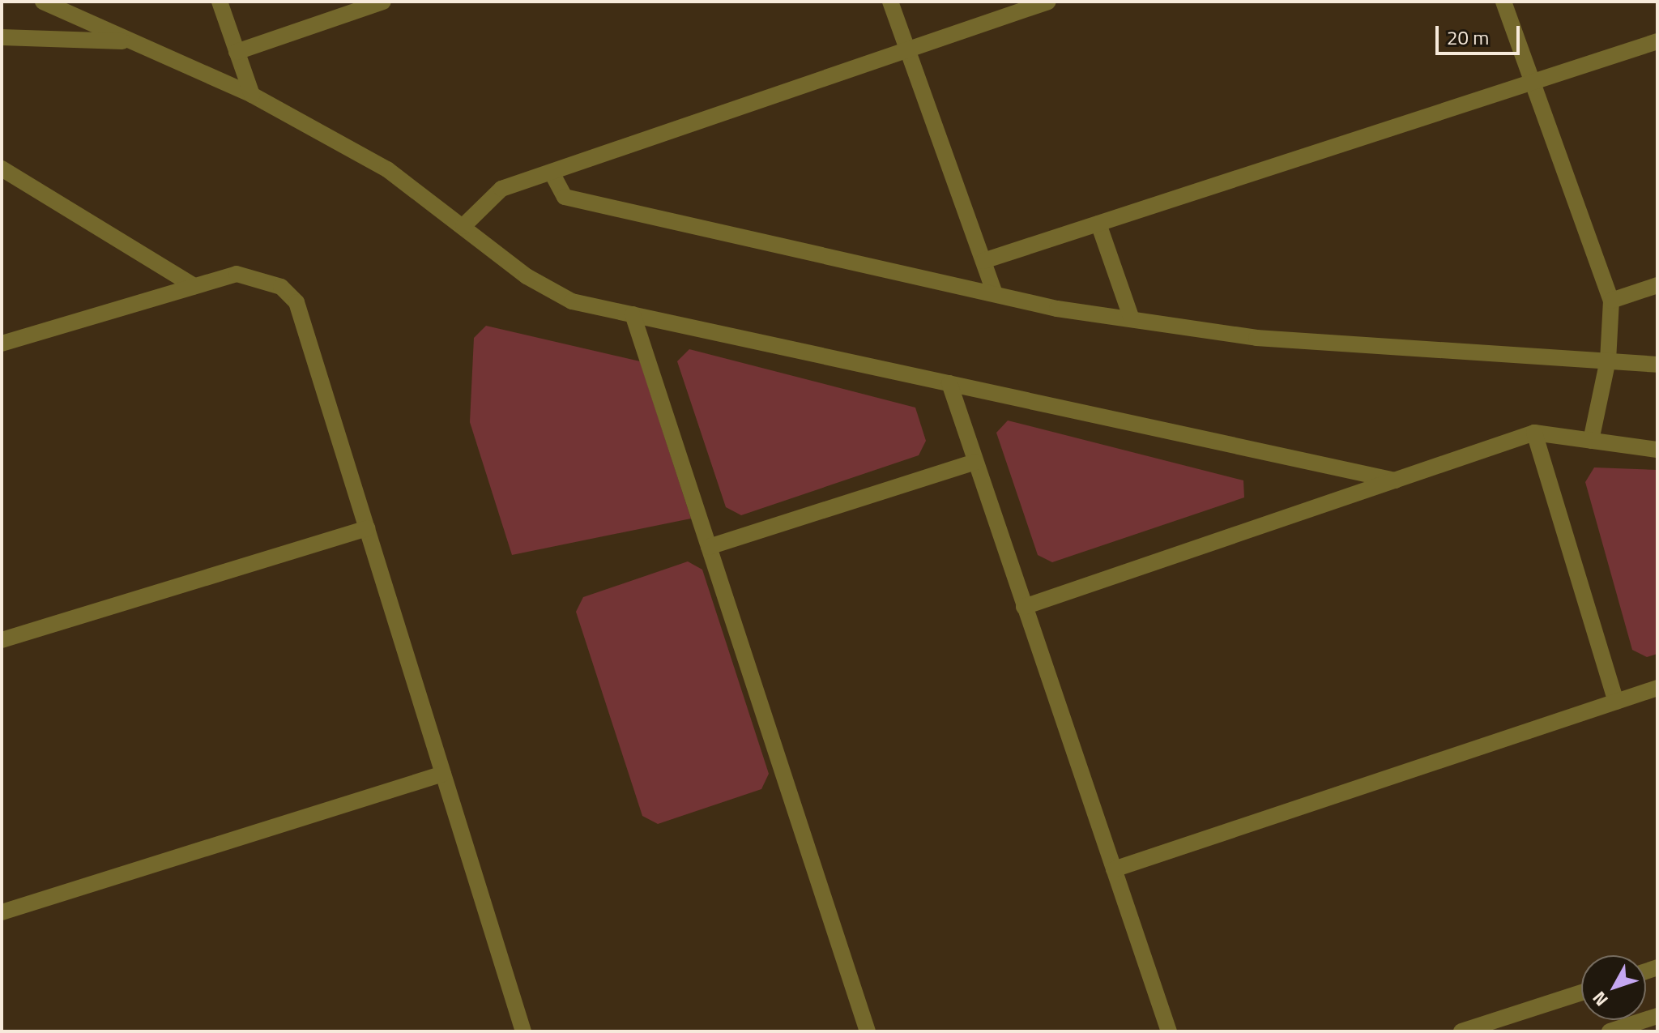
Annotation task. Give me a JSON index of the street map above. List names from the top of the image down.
{
  "scale_bar": "20 m",
  "north": "bottom left"
}
